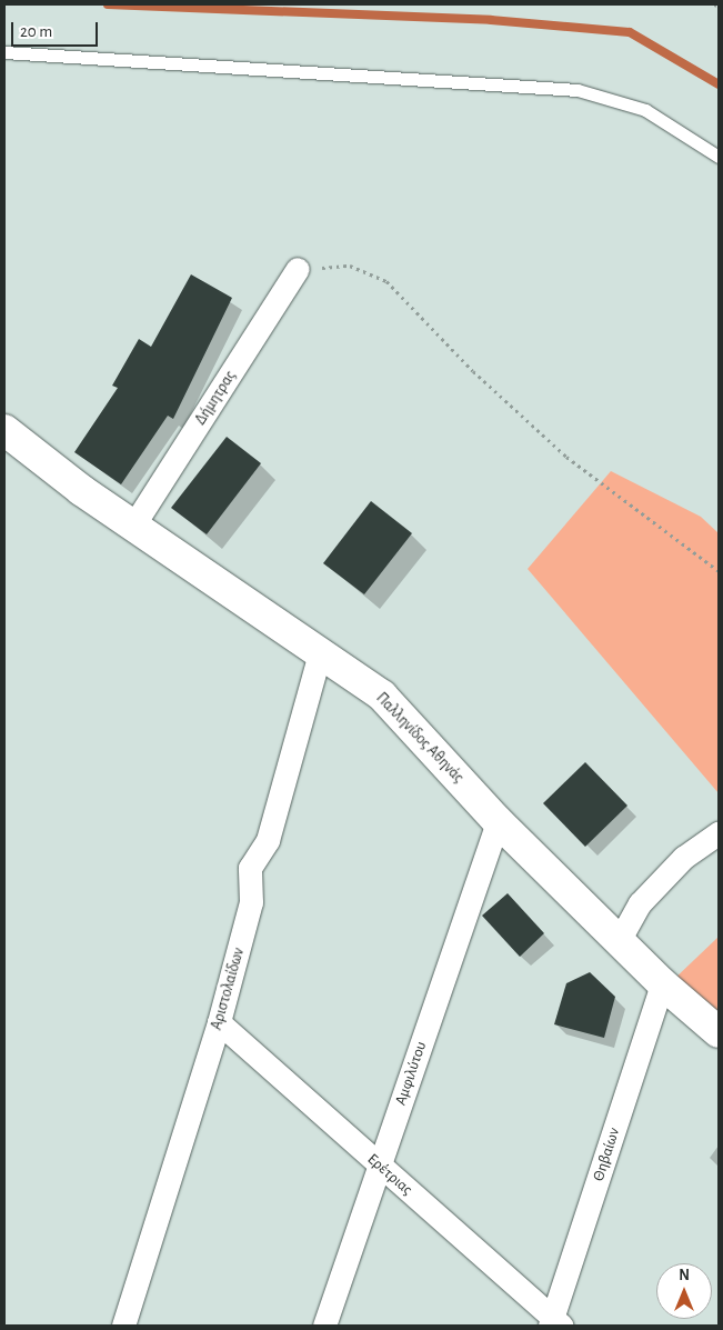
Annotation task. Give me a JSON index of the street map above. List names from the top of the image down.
{
  "streets": {
    "street": [
      "Δήμητρας",
      "Παλληνίδος Αθηνάς",
      "Αριστολαίδων",
      "Αμφιλύτου",
      "Θηβαίων",
      "Ερέτριας"
    ]
  },
  "crossings": [
    ["Δήμητρας", "Παλληνίδος Αθηνάς"],
    ["Παλληνίδος Αθηνάς", "Αριστολαίδων"],
    ["Παλληνίδος Αθηνάς", "Αμφιλύτου"],
    ["Παλληνίδος Αθηνάς", "Θηβαίων"],
    ["Αριστολαίδων", "Ερέτριας"],
    ["Αμφιλύτου", "Ερέτριας"],
    ["Θηβαίων", "Ερέτριας"]
  ],
  "scale_bar": "20 m",
  "north": "top"
}
